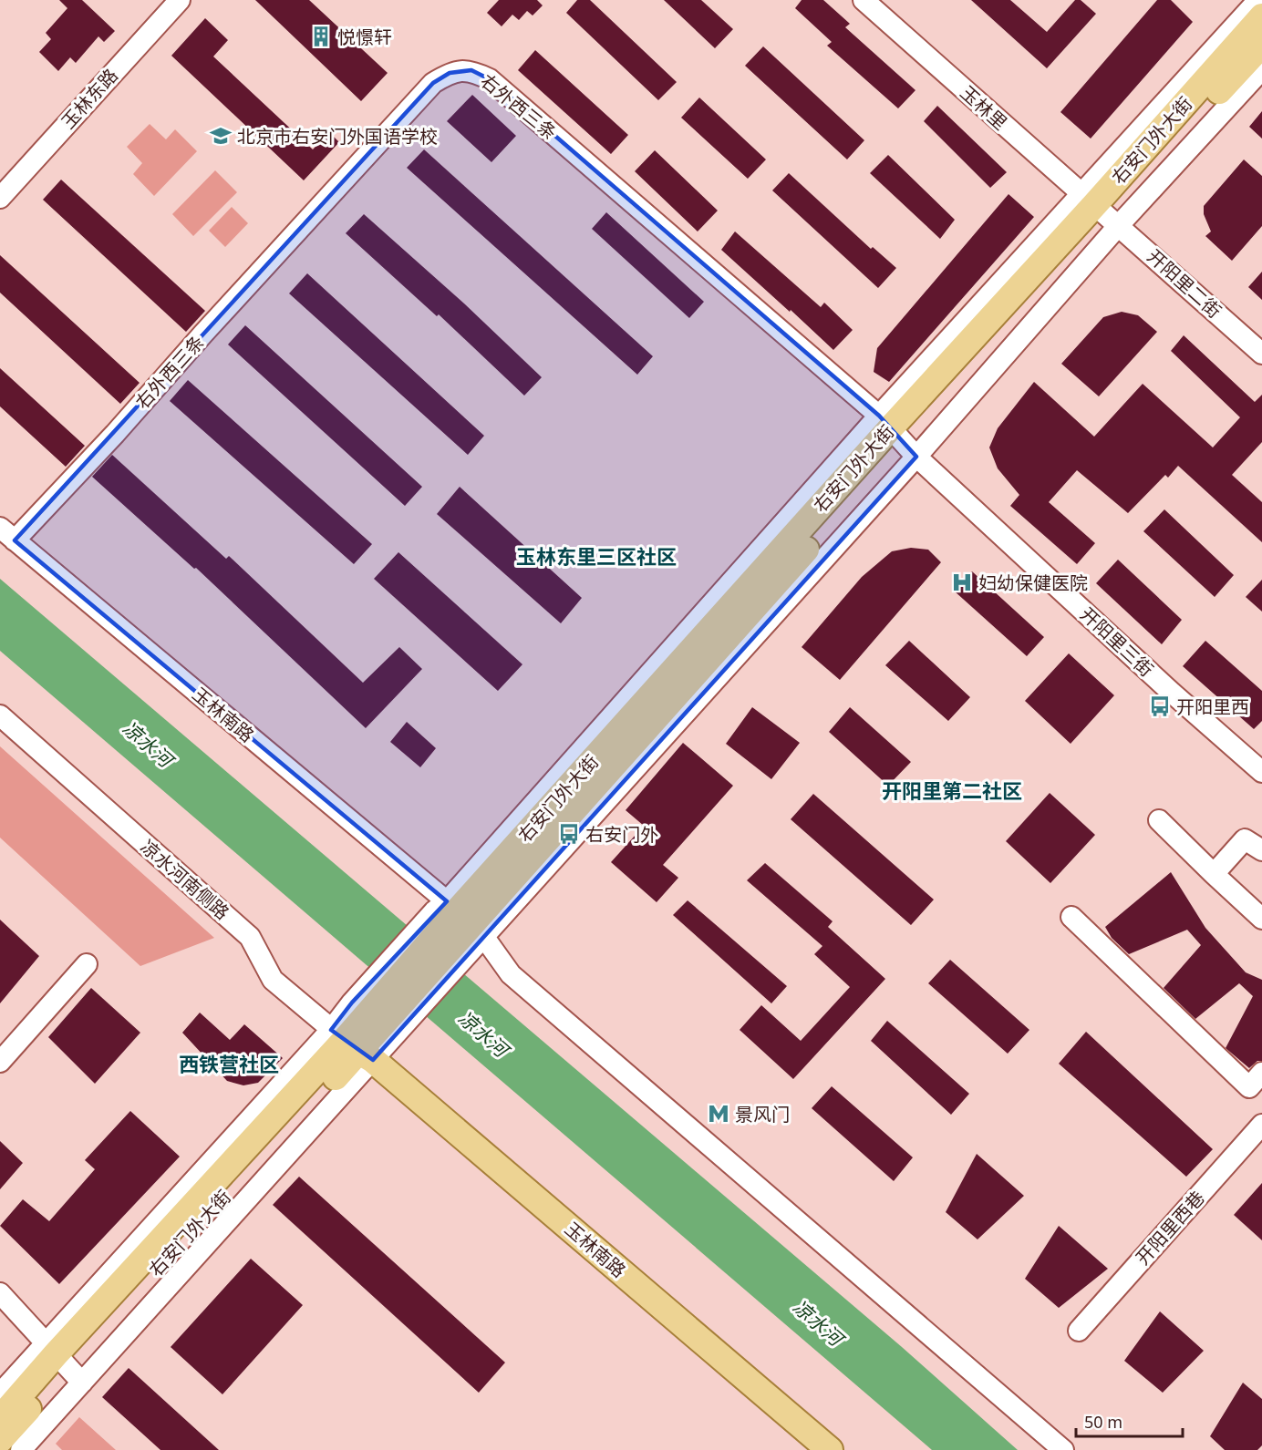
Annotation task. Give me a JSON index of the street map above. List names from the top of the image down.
{
  "streets": {
    "main road": ["右安门外大街", "玉林南路"],
    "street": [
      "玉林东路",
      "右外西三条",
      "玉林里",
      "开阳里二街",
      "开阳里三街",
      "凉水河南侧路",
      "开阳里西巷"
    ]
  },
  "crossings": [
    ["右外西三条", "右安门外大街"],
    ["右外西三条", "开阳里三街"],
    ["右外西三条", "玉林南路"],
    ["玉林里", "右安门外大街"],
    ["玉林里", "开阳里二街"],
    ["右安门外大街", "开阳里二街"],
    ["右安门外大街", "开阳里三街"],
    ["右安门外大街", "玉林南路"],
    ["右安门外大街", "凉水河南侧路"],
    ["玉林南路", "凉水河南侧路"]
  ],
  "districts": ["玉林东里三区社区", "开阳里第二社区", "西铁营社区"],
  "water": ["凉水河"],
  "places": {
    "building": ["悦憬轩"],
    "school or university": ["北京市右安门外国语学校"],
    "hospital": ["妇幼保健医院"],
    "bus stop": ["开阳里西", "右安门外"],
    "metro station": ["景风门"]
  },
  "scale_bar": "50 m"
}
